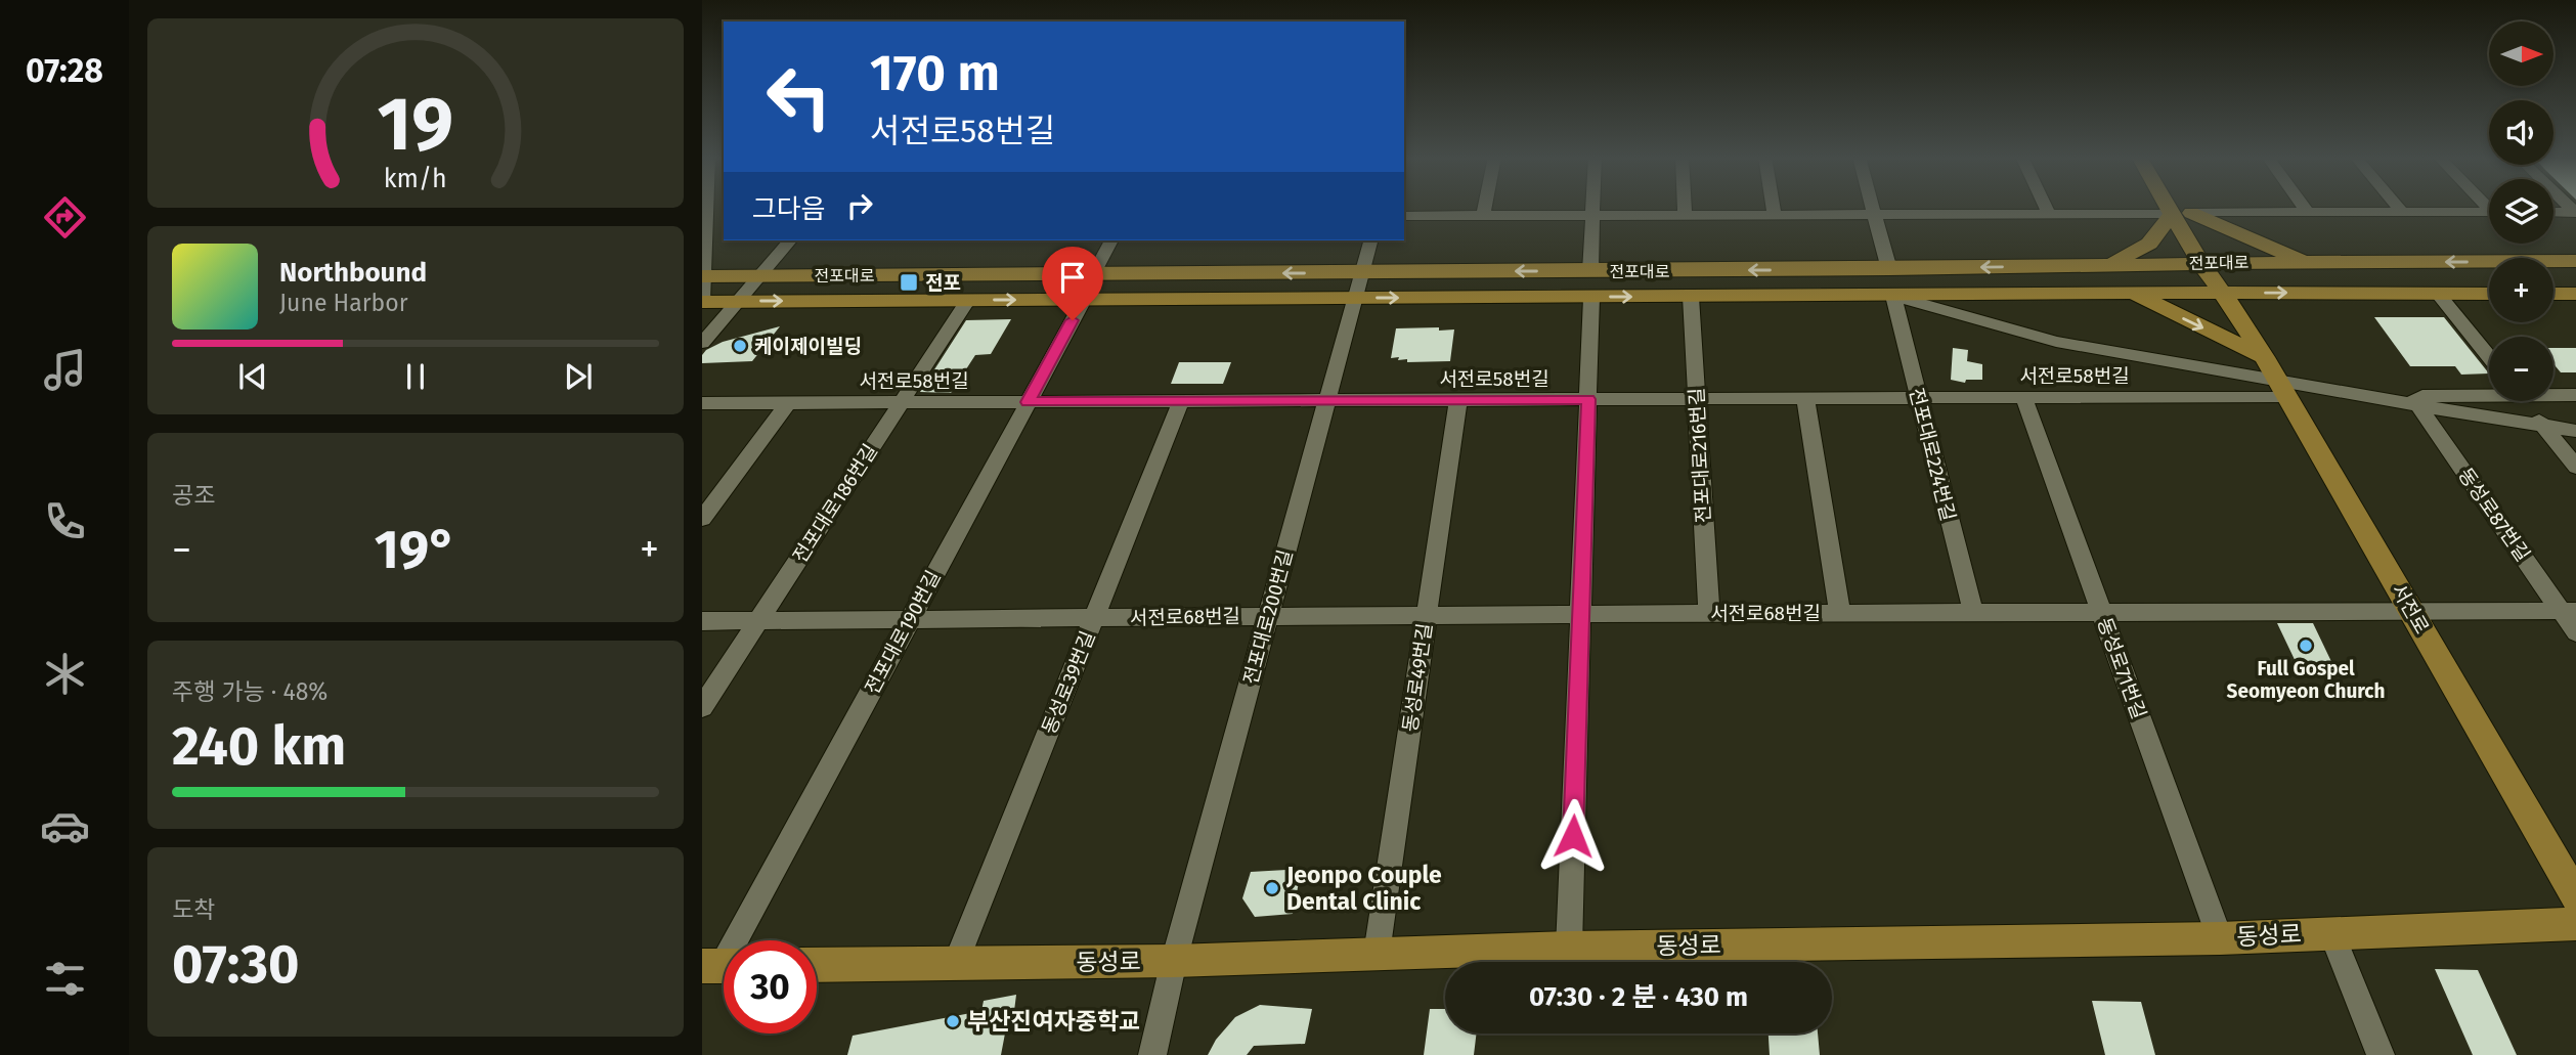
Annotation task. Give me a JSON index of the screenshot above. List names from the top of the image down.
{
  "streets": {
    "main road": ["전포대로", "서전로", "동성로"],
    "street": [
      "서전로58번길",
      "전포대로224번길",
      "전포대로216번길",
      "전포대로186번길",
      "동성로87번길",
      "서전로68번길",
      "전포대로200번길",
      "전포대로190번길",
      "동성로71번길",
      "동성로49번길",
      "동성로39번길"
    ]
  },
  "crossings": [
    ["전포대로", "전포대로224번길"],
    ["전포대로", "전포대로216번길"],
    ["전포대로", "전포대로186번길"],
    ["전포대로", "서전로"],
    ["전포대로", "전포대로200번길"],
    ["전포대로", "전포대로190번길"],
    ["서전로58번길", "전포대로224번길"],
    ["서전로58번길", "전포대로216번길"],
    ["서전로58번길", "전포대로186번길"],
    ["서전로58번길", "서전로"],
    ["서전로58번길", "서전로68번길"],
    ["서전로58번길", "전포대로200번길"],
    ["서전로58번길", "전포대로190번길"],
    ["서전로58번길", "동성로71번길"],
    ["서전로58번길", "동성로49번길"],
    ["서전로58번길", "동성로39번길"],
    ["전포대로224번길", "서전로68번길"],
    ["전포대로216번길", "서전로68번길"],
    ["전포대로186번길", "서전로68번길"],
    ["동성로87번길", "서전로68번길"],
    ["서전로", "서전로68번길"],
    ["서전로68번길", "전포대로200번길"],
    ["서전로68번길", "전포대로190번길"],
    ["서전로68번길", "동성로71번길"],
    ["서전로68번길", "동성로49번길"],
    ["서전로68번길", "동성로39번길"],
    ["전포대로200번길", "동성로"],
    ["동성로71번길", "동성로"],
    ["동성로49번길", "동성로"],
    ["동성로39번길", "동성로"]
  ],
  "places": {
    "transit": ["전포"],
    "other": [
      "케이제이빌딩",
      "Full Gospel Seomyeon Church",
      "Jeonpo Couple Dental Clinic",
      "부산진여자중학교"
    ]
  },
  "north": "right",
  "page": {
    "tabs": "07:28",
    "map_buttons": ["+", "−"],
    "turn": ["170 m", "서전로58번길"],
    "then": "그다음",
    "song": ["Northbound", "June Harbor"],
    "tile": [
      "공조",
      ["주행 가능 · 48%", "240 km"],
      ["도착", "07:30"]
    ],
    "heat": ["−", "19°", "+"],
    "limit": "30",
    "trip": "07:30 · 2 분 · 430 m",
    "gauge": ["19", "km/h"]
  }
}
